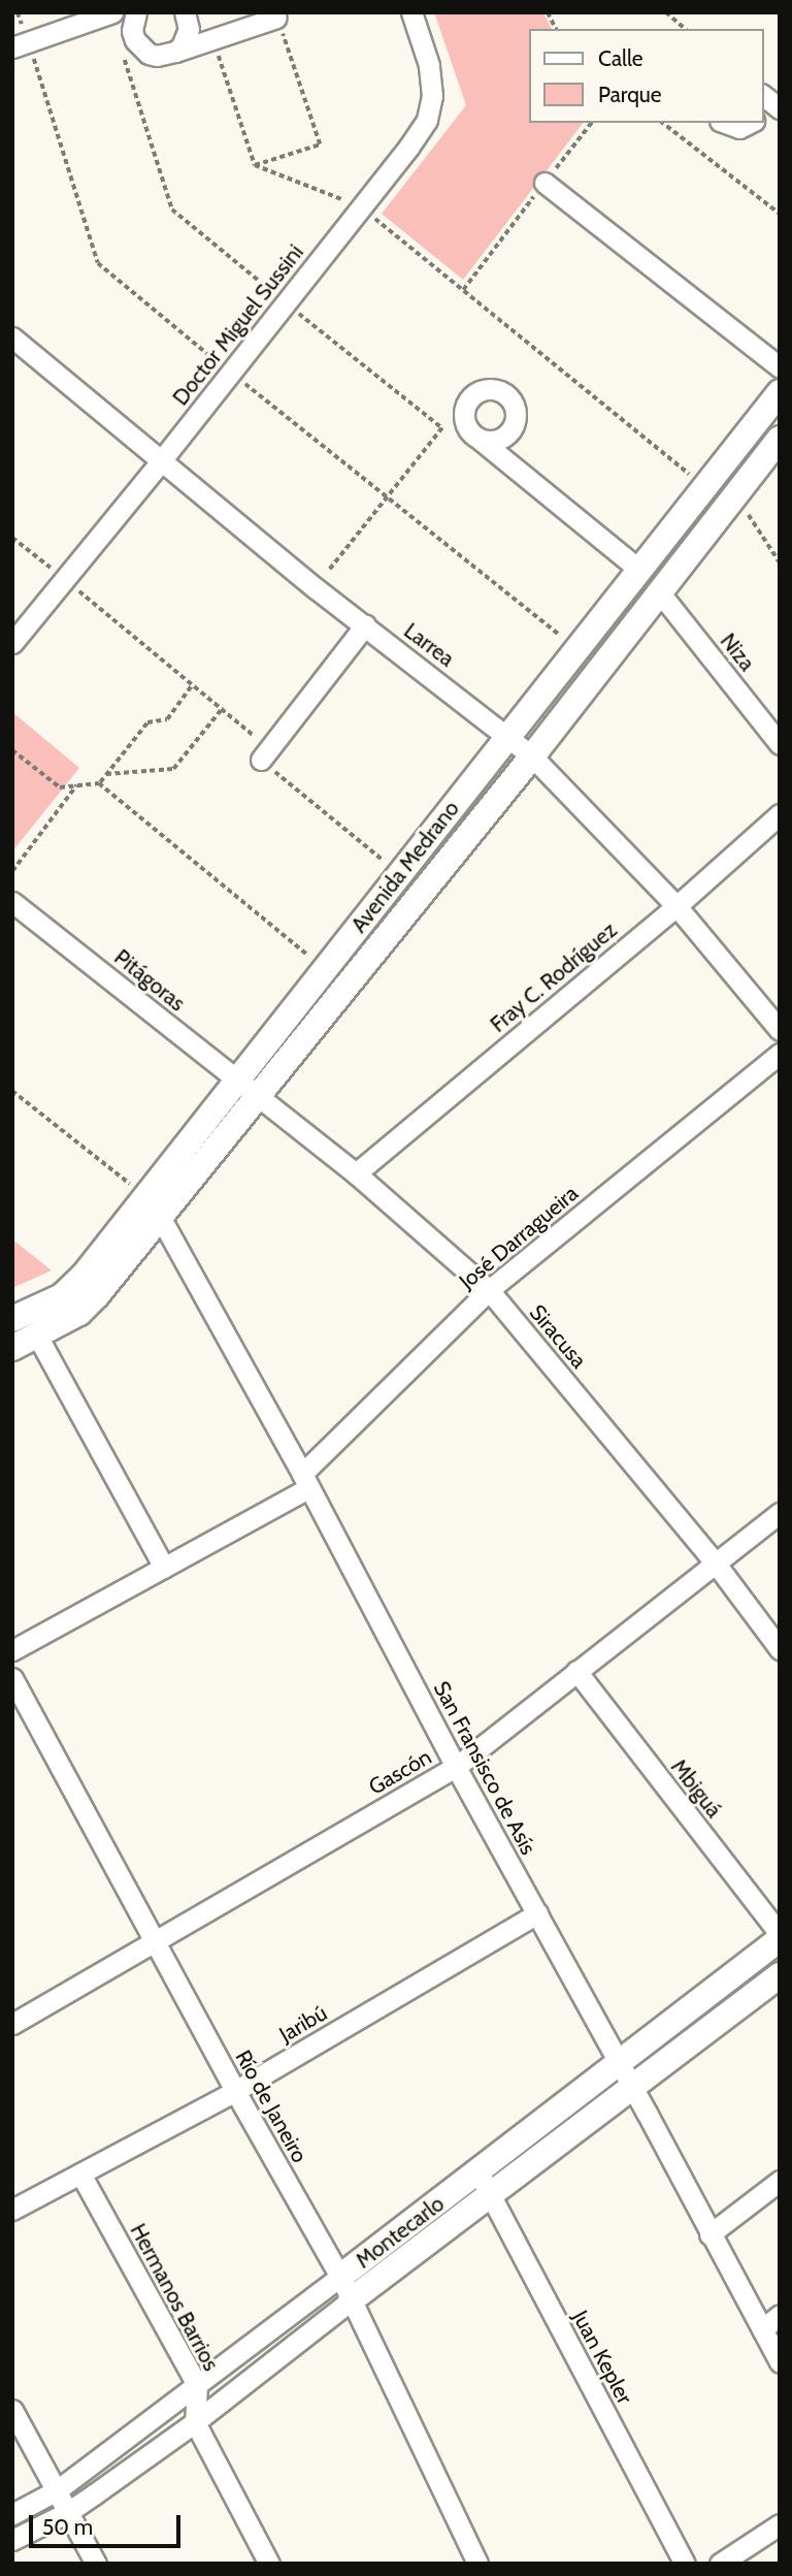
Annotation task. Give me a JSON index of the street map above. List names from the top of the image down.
{
  "streets": {
    "main road": ["Avenida Medrano", "Montecarlo"],
    "street": [
      "Doctor Miguel Sussini",
      "Larrea",
      "Niza",
      "Fray C. Rodríguez",
      "Pitágoras",
      "José Darragueira",
      "Siracusa",
      "San Fransisco de Asís",
      "Gascón",
      "Mbiguá",
      "Jaribú",
      "Río de Janeiro",
      "Hermanos Barrios",
      "Juan Kepler"
    ]
  },
  "crossings": [
    ["Doctor Miguel Sussini", "Larrea"],
    ["Larrea", "Avenida Medrano"],
    ["Larrea", "Fray C. Rodríguez"],
    ["Niza", "Avenida Medrano"],
    ["Avenida Medrano", "Pitágoras"],
    ["Avenida Medrano", "Siracusa"],
    ["Avenida Medrano", "San Fransisco de Asís"],
    ["Fray C. Rodríguez", "Siracusa"],
    ["Pitágoras", "Siracusa"],
    ["José Darragueira", "Siracusa"],
    ["José Darragueira", "San Fransisco de Asís"],
    ["Siracusa", "Gascón"],
    ["San Fransisco de Asís", "Gascón"],
    ["San Fransisco de Asís", "Jaribú"],
    ["San Fransisco de Asís", "Montecarlo"],
    ["Gascón", "Mbiguá"],
    ["Gascón", "Río de Janeiro"],
    ["Jaribú", "Río de Janeiro"],
    ["Jaribú", "Hermanos Barrios"],
    ["Río de Janeiro", "Montecarlo"],
    ["Montecarlo", "Hermanos Barrios"],
    ["Montecarlo", "Juan Kepler"]
  ],
  "legend": ["Calle", "Parque"],
  "scale_bar": "50 m"
}
